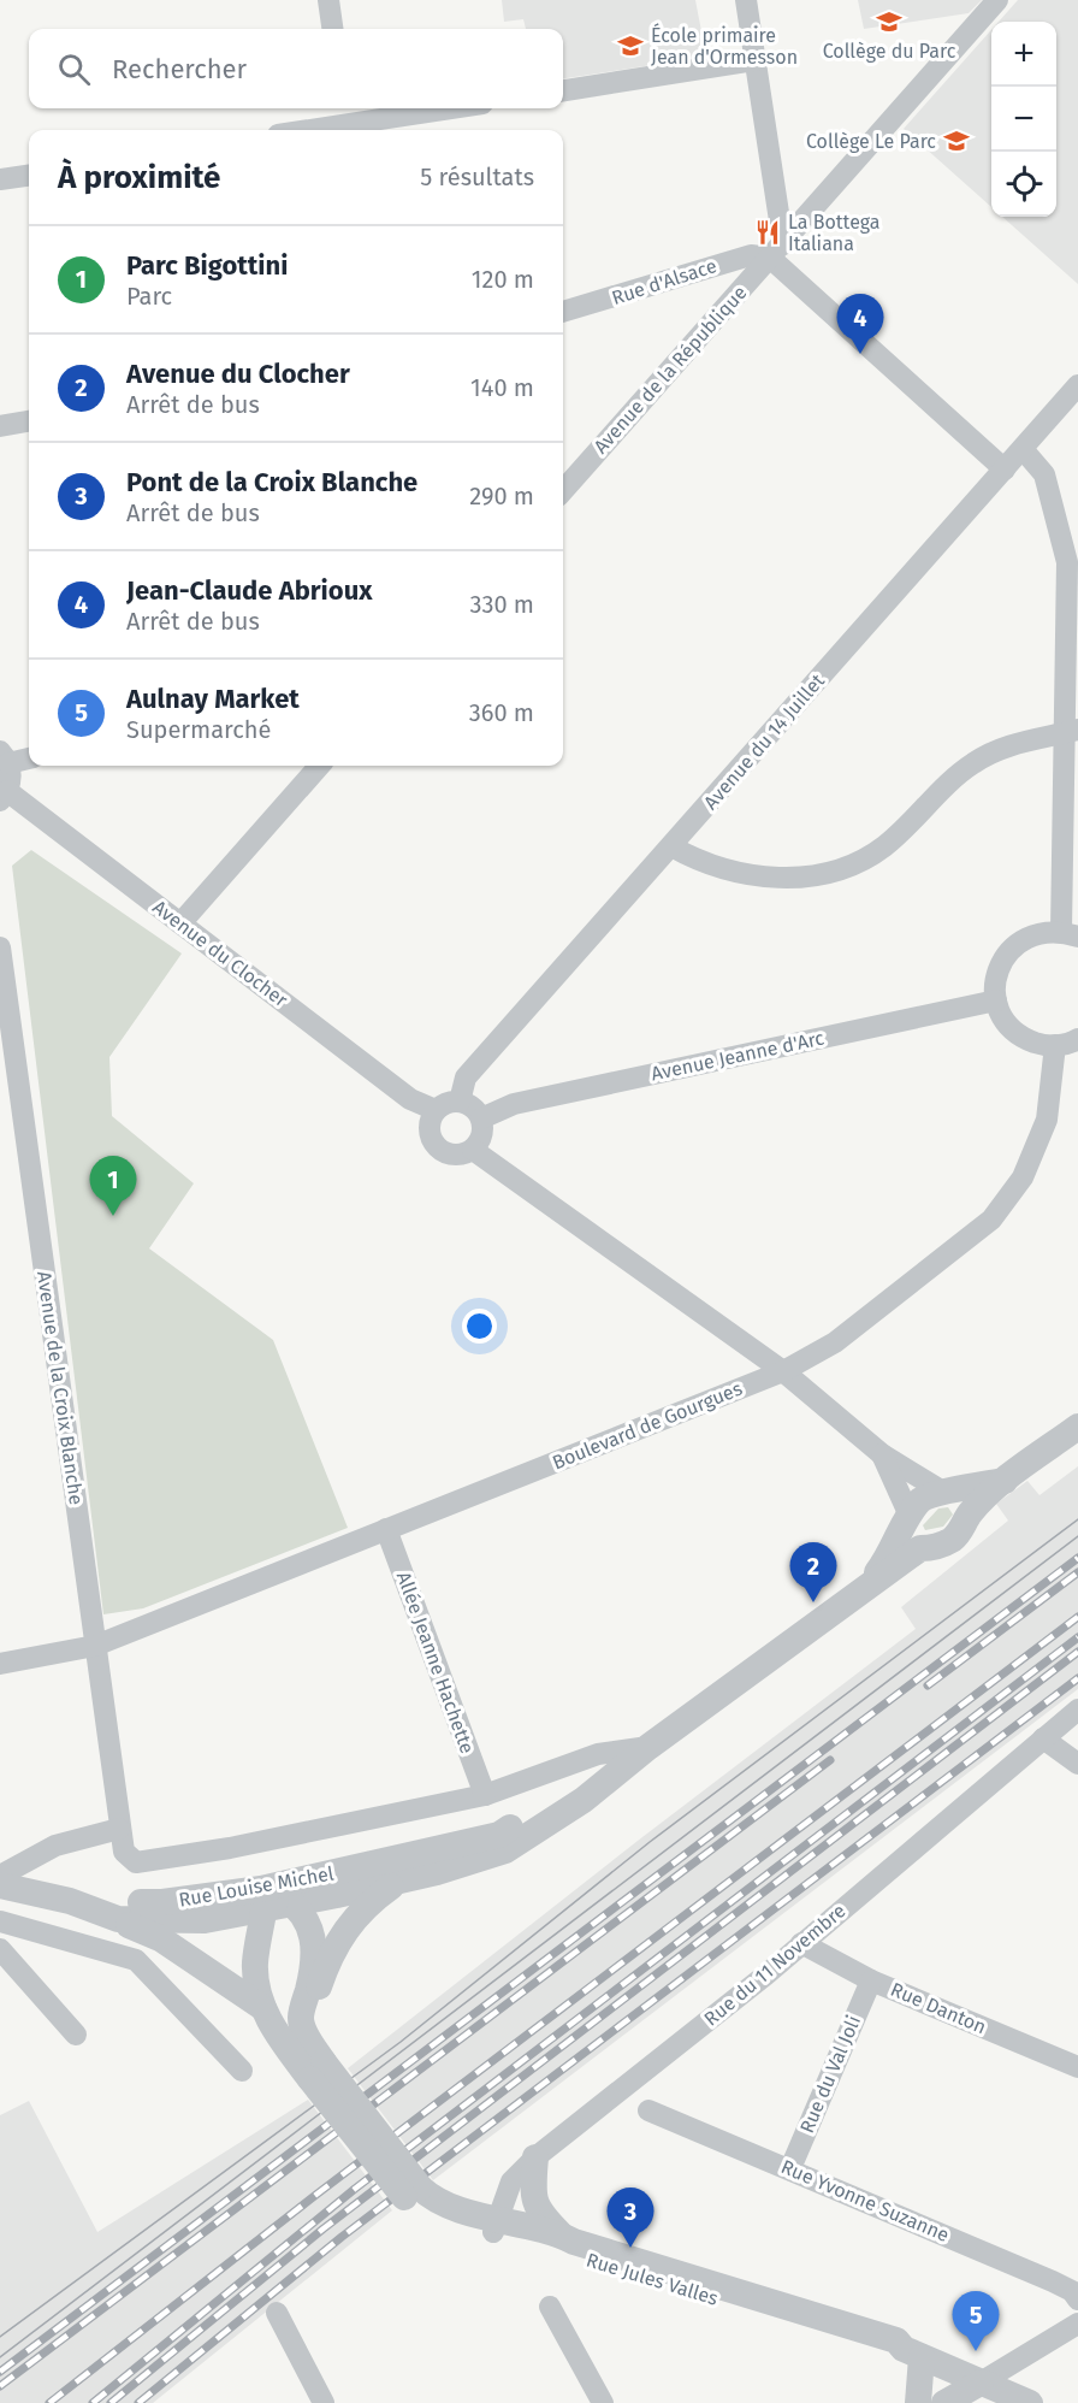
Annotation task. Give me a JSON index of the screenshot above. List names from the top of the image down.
{
  "streets": {
    "street": [
      "Rue d'Alsace",
      "Avenue de la République",
      "Avenue du 14 Juillet",
      "Avenue du Clocher",
      "Avenue Jeanne d'Arc",
      "Avenue de la Croix Blanche",
      "Boulevard de Gourgues",
      "Allée Jeanne Hachette",
      "Rue Louise Michel",
      "Rue du 11 Novembre",
      "Rue Danton",
      "Rue du Val Joli",
      "Rue Yvonne Suzanne",
      "Rue Jules Valles"
    ]
  },
  "crossings": [
    ["Rue d'Alsace", "Avenue de la République"],
    ["Avenue du 14 Juillet", "Avenue du Clocher"],
    ["Avenue du 14 Juillet", "Avenue Jeanne d'Arc"],
    ["Avenue du Clocher", "Avenue Jeanne d'Arc"],
    ["Avenue de la Croix Blanche", "Boulevard de Gourgues"],
    ["Avenue de la Croix Blanche", "Rue Louise Michel"],
    ["Boulevard de Gourgues", "Allée Jeanne Hachette"],
    ["Allée Jeanne Hachette", "Rue Louise Michel"],
    ["Rue du 11 Novembre", "Rue Danton"],
    ["Rue du 11 Novembre", "Rue Jules Valles"],
    ["Rue Danton", "Rue du Val Joli"],
    ["Rue du Val Joli", "Rue Yvonne Suzanne"]
  ],
  "places": {
    "school or university": ["Collège du Parc", "École primaire Jean d'Ormesson", "Collège Le Parc"],
    "restaurant": ["La Bottega Italiana"]
  },
  "page": {
    "map_buttons": ["+", "−"],
    "search": "Rechercher",
    "heading": ["À proximité", "5 résultats"],
    "list": [
      {
        "mark": "1",
        "name": "Parc Bigottini",
        "note": "Parc",
        "value": "120 m"
      },
      {
        "mark": "2",
        "name": "Avenue du Clocher",
        "note": "Arrêt de bus",
        "value": "140 m"
      },
      {
        "mark": "3",
        "name": "Pont de la Croix Blanche",
        "note": "Arrêt de bus",
        "value": "290 m"
      },
      {
        "mark": "4",
        "name": "Jean-Claude Abrioux",
        "note": "Arrêt de bus",
        "value": "330 m"
      },
      {
        "mark": "5",
        "name": "Aulnay Market",
        "note": "Supermarché",
        "value": "360 m"
      }
    ],
    "pins": [
      "4",
      "1",
      "2",
      "3",
      "5"
    ]
  }
}
